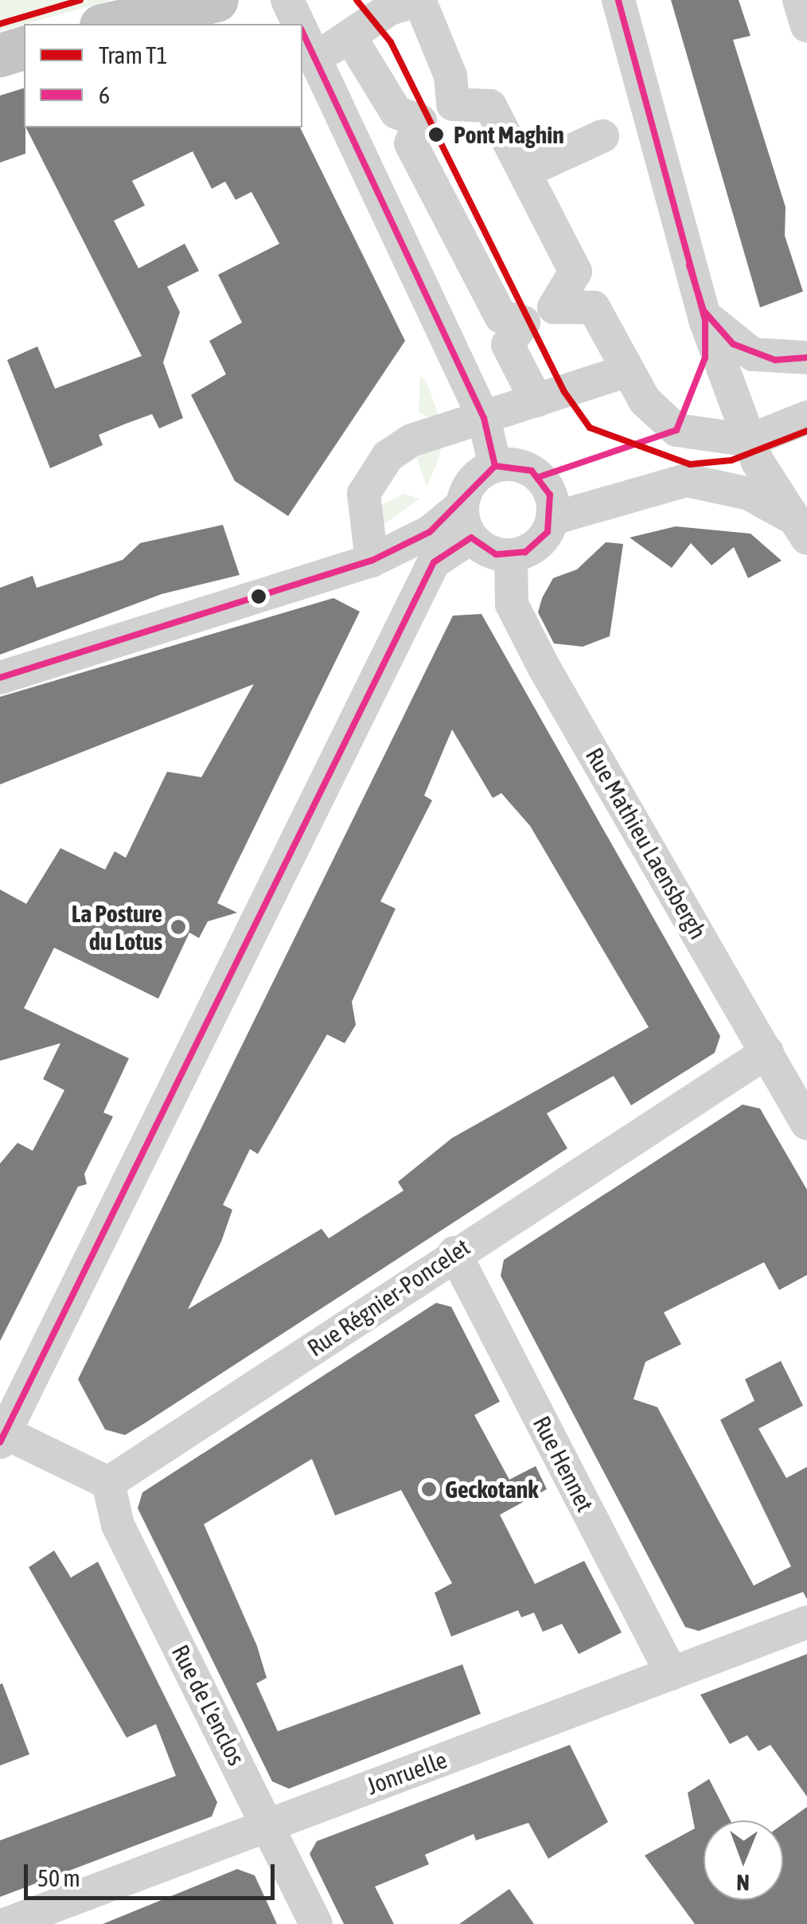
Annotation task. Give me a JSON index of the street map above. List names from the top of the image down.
{
  "streets": {
    "street": [
      "Rue Mathieu Laensbergh",
      "Rue Régnier-Poncelet",
      "Rue Hennet",
      "Rue de L'enclos",
      "Jonruelle"
    ]
  },
  "crossings": [
    ["Rue Mathieu Laensbergh", "Rue Régnier-Poncelet"],
    ["Rue Régnier-Poncelet", "Rue Hennet"],
    ["Rue Régnier-Poncelet", "Rue de L'enclos"],
    ["Rue Hennet", "Jonruelle"],
    ["Rue de L'enclos", "Jonruelle"]
  ],
  "places": ["Pont Maghin", "La Posture du Lotus", "Geckotank"],
  "lines": ["tram line T1", "transit line 6"],
  "legend": ["Tram T1", "6"],
  "scale_bar": "50 m",
  "north": "bottom"
}
